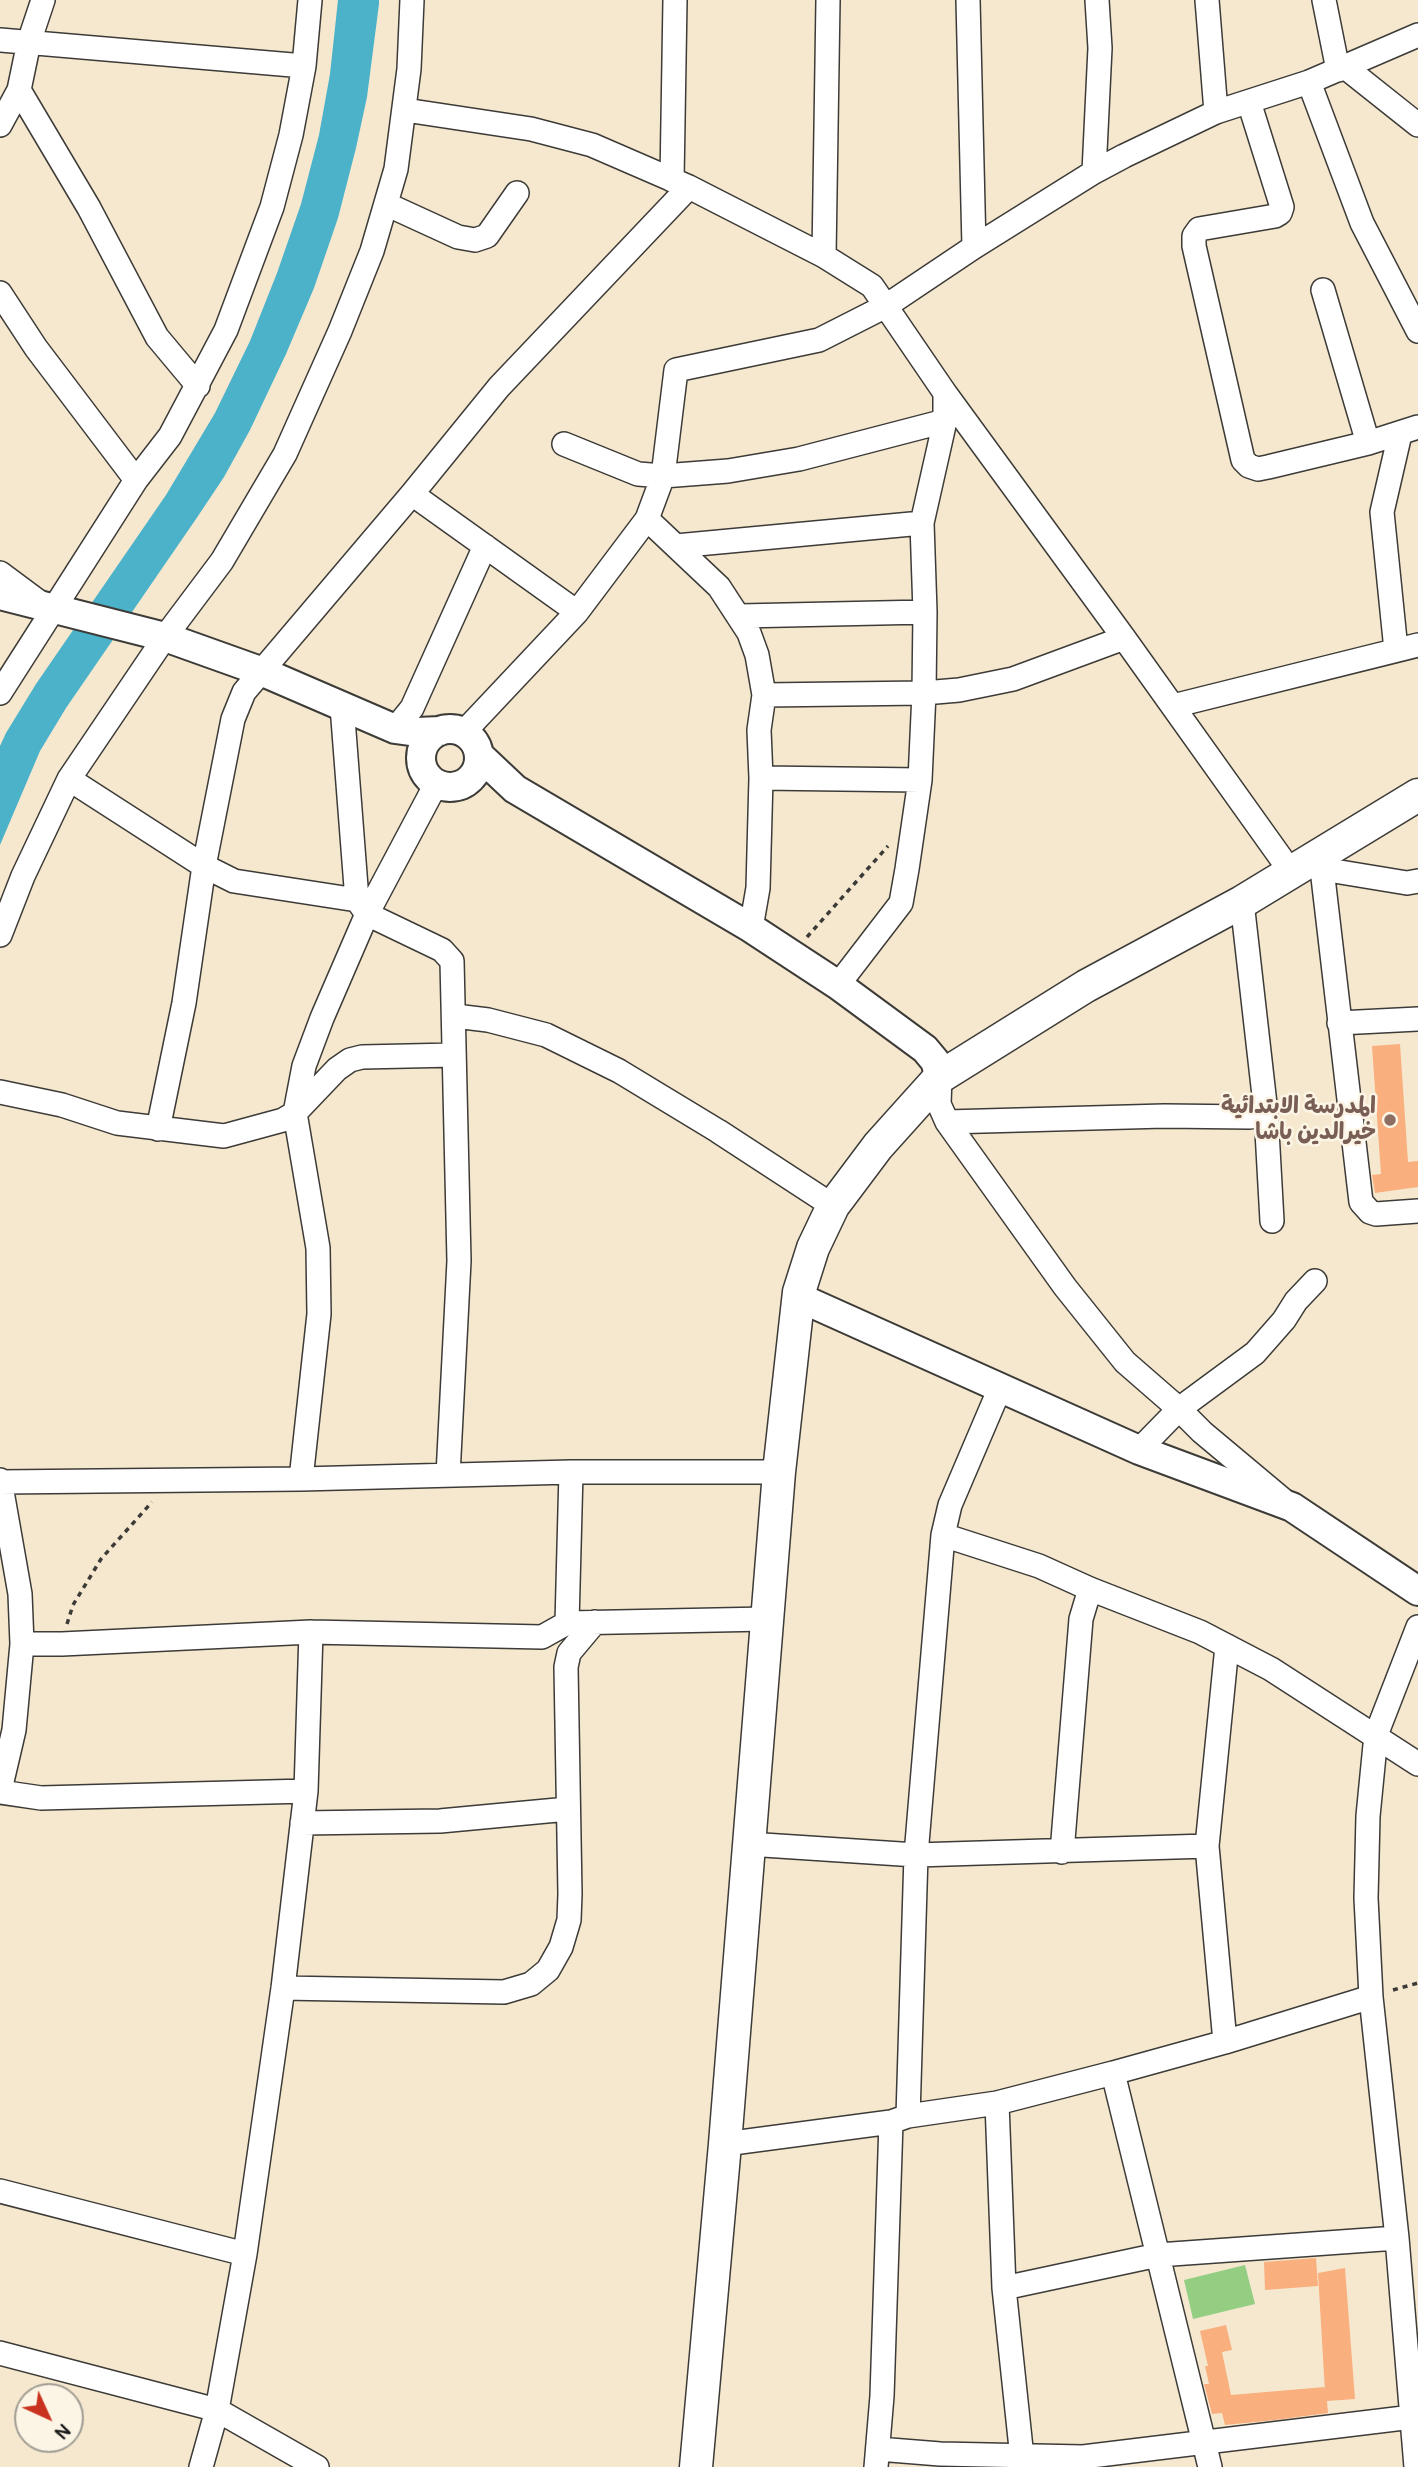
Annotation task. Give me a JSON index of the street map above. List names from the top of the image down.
{
  "places": ["المدرسة الابتدائية خيرالدين باشا"],
  "north": "bottom right"
}
